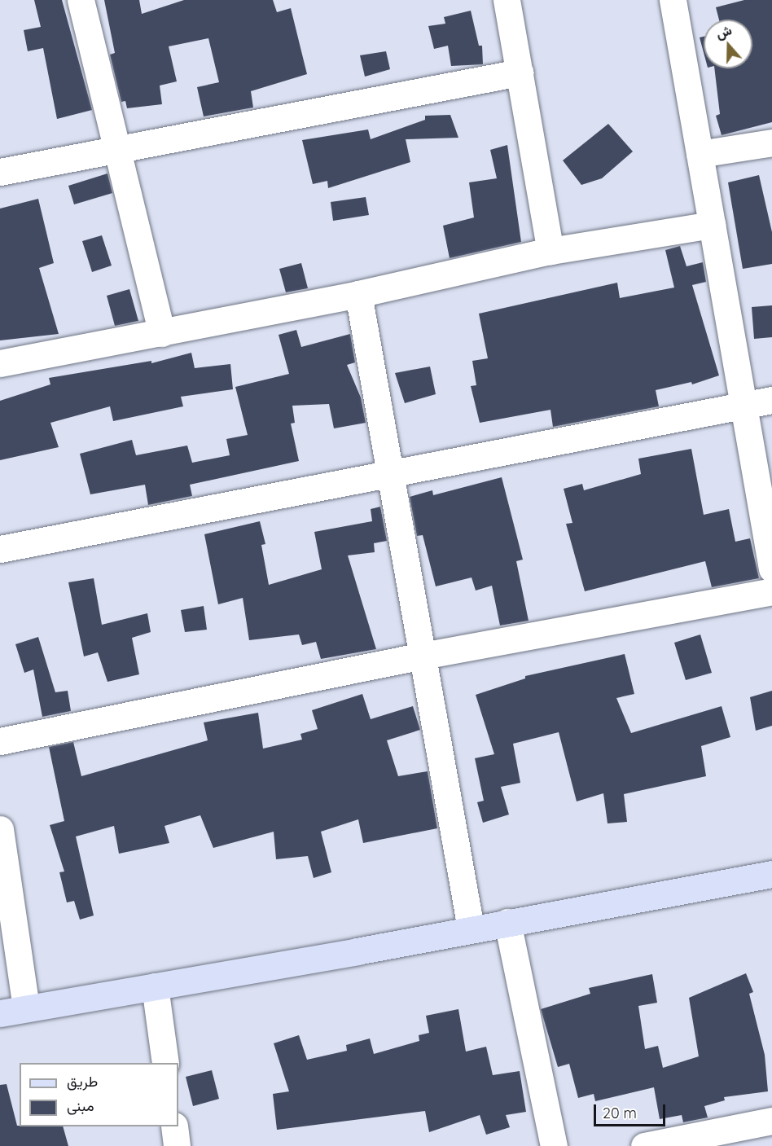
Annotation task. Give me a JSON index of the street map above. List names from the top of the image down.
{
  "legend": ["طريق", "مبنى"],
  "scale_bar": "20 m",
  "north": "top"
}
